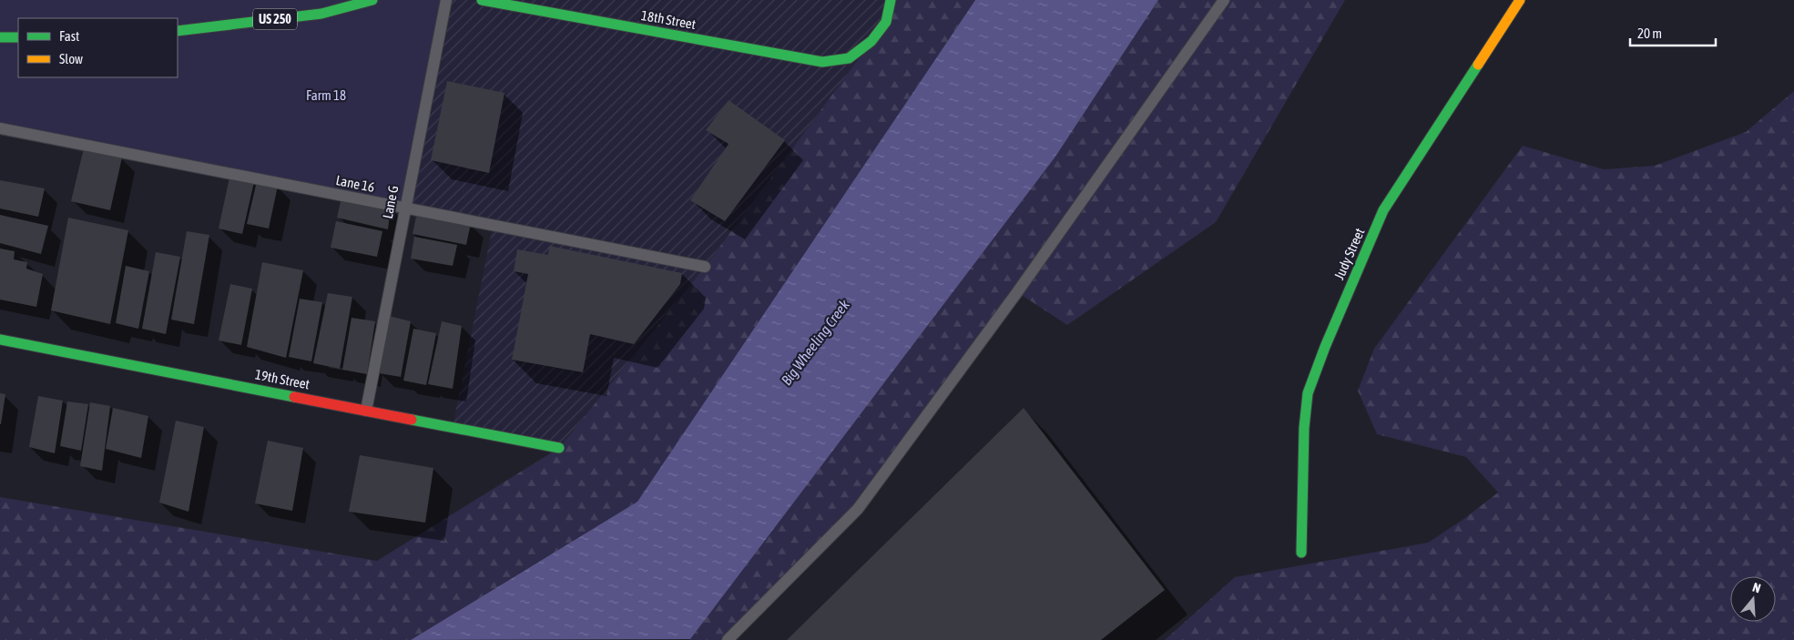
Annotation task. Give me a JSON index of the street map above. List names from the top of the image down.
{
  "streets": {
    "main road": [
      "US 250",
      "18th Street",
      "Judy Street",
      "19th Street"
    ],
    "lane": ["Lane 16", "Lane G"]
  },
  "crossings": [
    ["Lane 16", "Lane G"],
    ["Lane G", "19th Street"]
  ],
  "water": ["Big Wheeling Creek"],
  "parks": ["Farm 18"],
  "legend": ["Fast", "Slow"],
  "scale_bar": "20 m",
  "north": "top"
}
